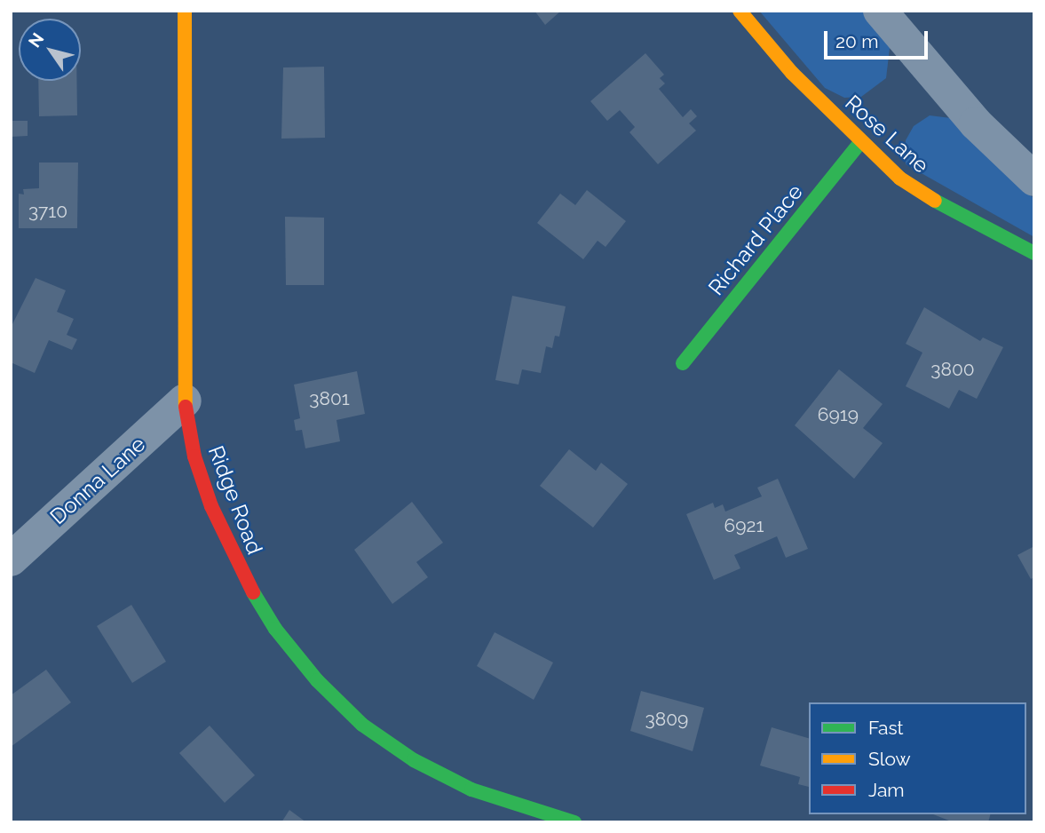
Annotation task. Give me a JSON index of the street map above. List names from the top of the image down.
{
  "streets": {
    "street": [
      "Rose Lane",
      "Richard Place",
      "Donna Lane",
      "Ridge Road"
    ]
  },
  "crossings": [
    ["Rose Lane", "Richard Place"],
    ["Donna Lane", "Ridge Road"]
  ],
  "house_numbers": [
    "3710",
    "3800",
    "3801",
    "6919",
    "6921",
    "3809"
  ],
  "legend": ["Fast", "Slow", "Jam"],
  "scale_bar": "20 m",
  "north": "top left"
}
